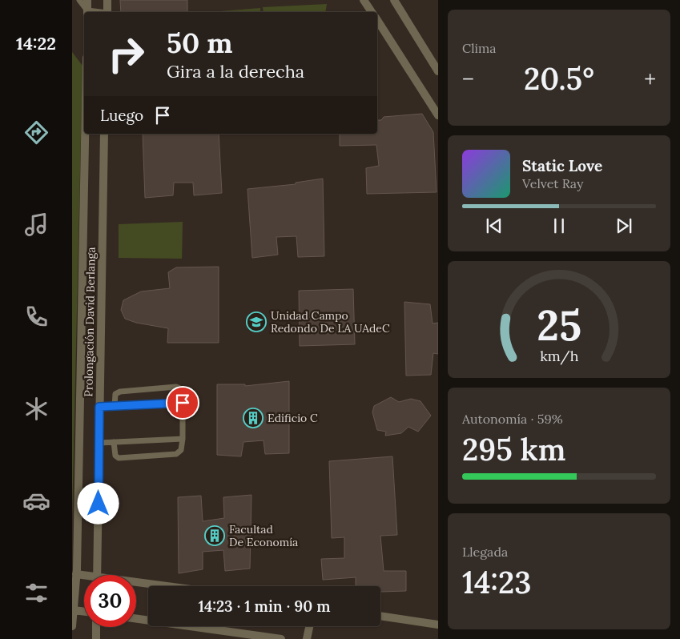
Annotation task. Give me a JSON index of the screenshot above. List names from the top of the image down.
{
  "streets": {
    "street": ["Prolongación David Berlanga"]
  },
  "places": {
    "school or university": ["Unidad Campo Redondo De LA UAdeC"],
    "building": ["Edificio C", "Facultad De Economía"]
  },
  "page": {
    "tabs": "14:22",
    "tile": [
      "Clima",
      ["Autonomía · 59%", "295 km"],
      ["Llegada", "14:23"]
    ],
    "turn": ["50 m", "Gira a la derecha"],
    "heat": ["−", "20.5°", "+"],
    "then": "Luego",
    "song": ["Static Love", "Velvet Ray"],
    "limit": "30",
    "trip": "14:23 · 1 min · 90 m",
    "gauge": ["25", "km/h"]
  }
}
